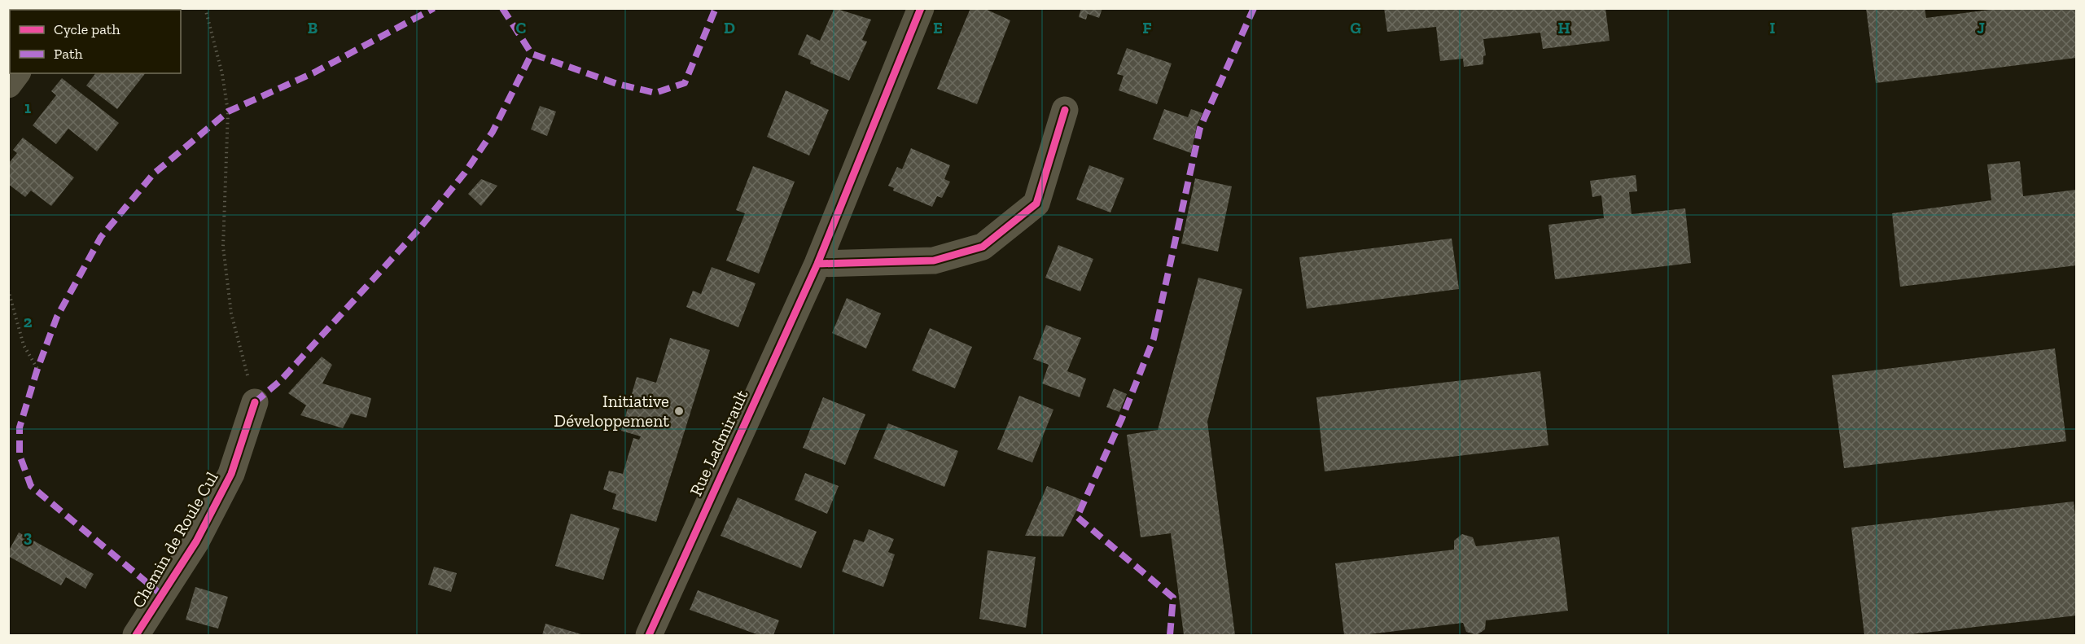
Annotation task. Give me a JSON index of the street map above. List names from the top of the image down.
{
  "streets": {
    "street": ["Rue Ladmirault", "Chemin de Roule Cul"]
  },
  "places": ["Initiative Développement"],
  "legend": ["Cycle path", "Path"],
  "grid": {
    "columns": [
      "B",
      "C",
      "D",
      "E",
      "F",
      "G",
      "H",
      "I",
      "J"
    ],
    "rows": ["1", "2", "3"]
  }
}
